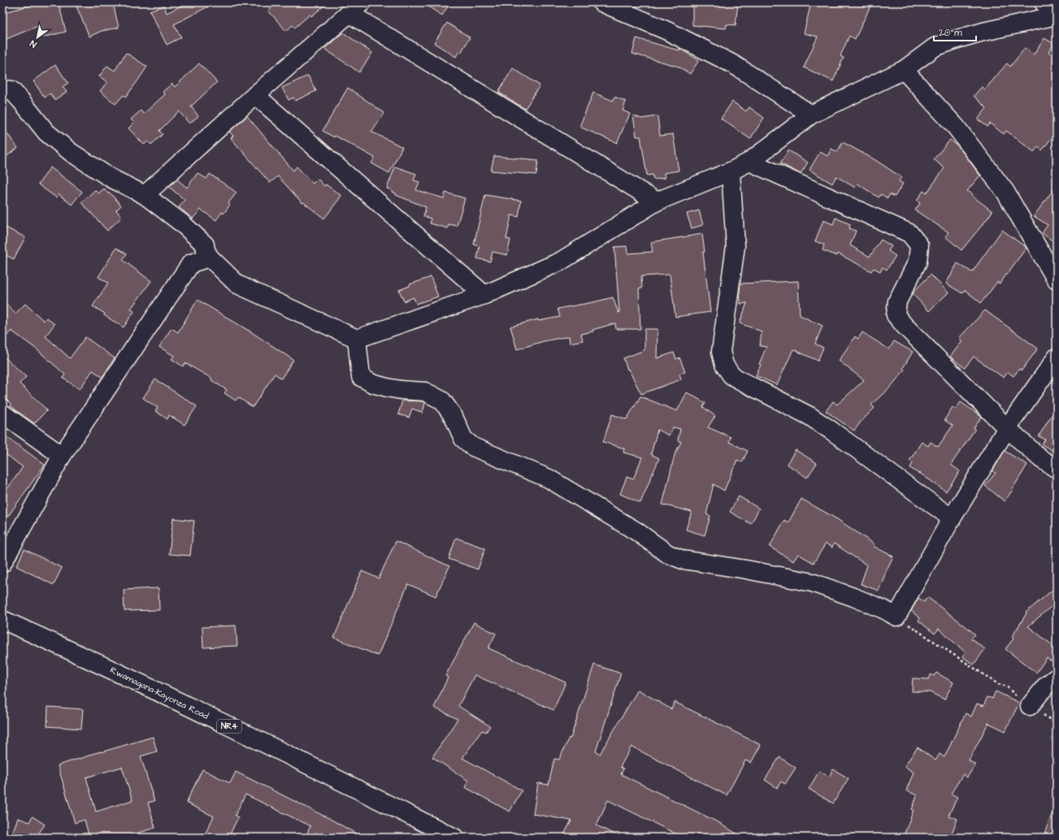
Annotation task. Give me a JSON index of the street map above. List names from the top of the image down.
{
  "streets": {
    "main road": ["Rwamagana-Kayonza Road", "NR4"]
  },
  "scale_bar": "20 m",
  "north": "bottom left"
}
